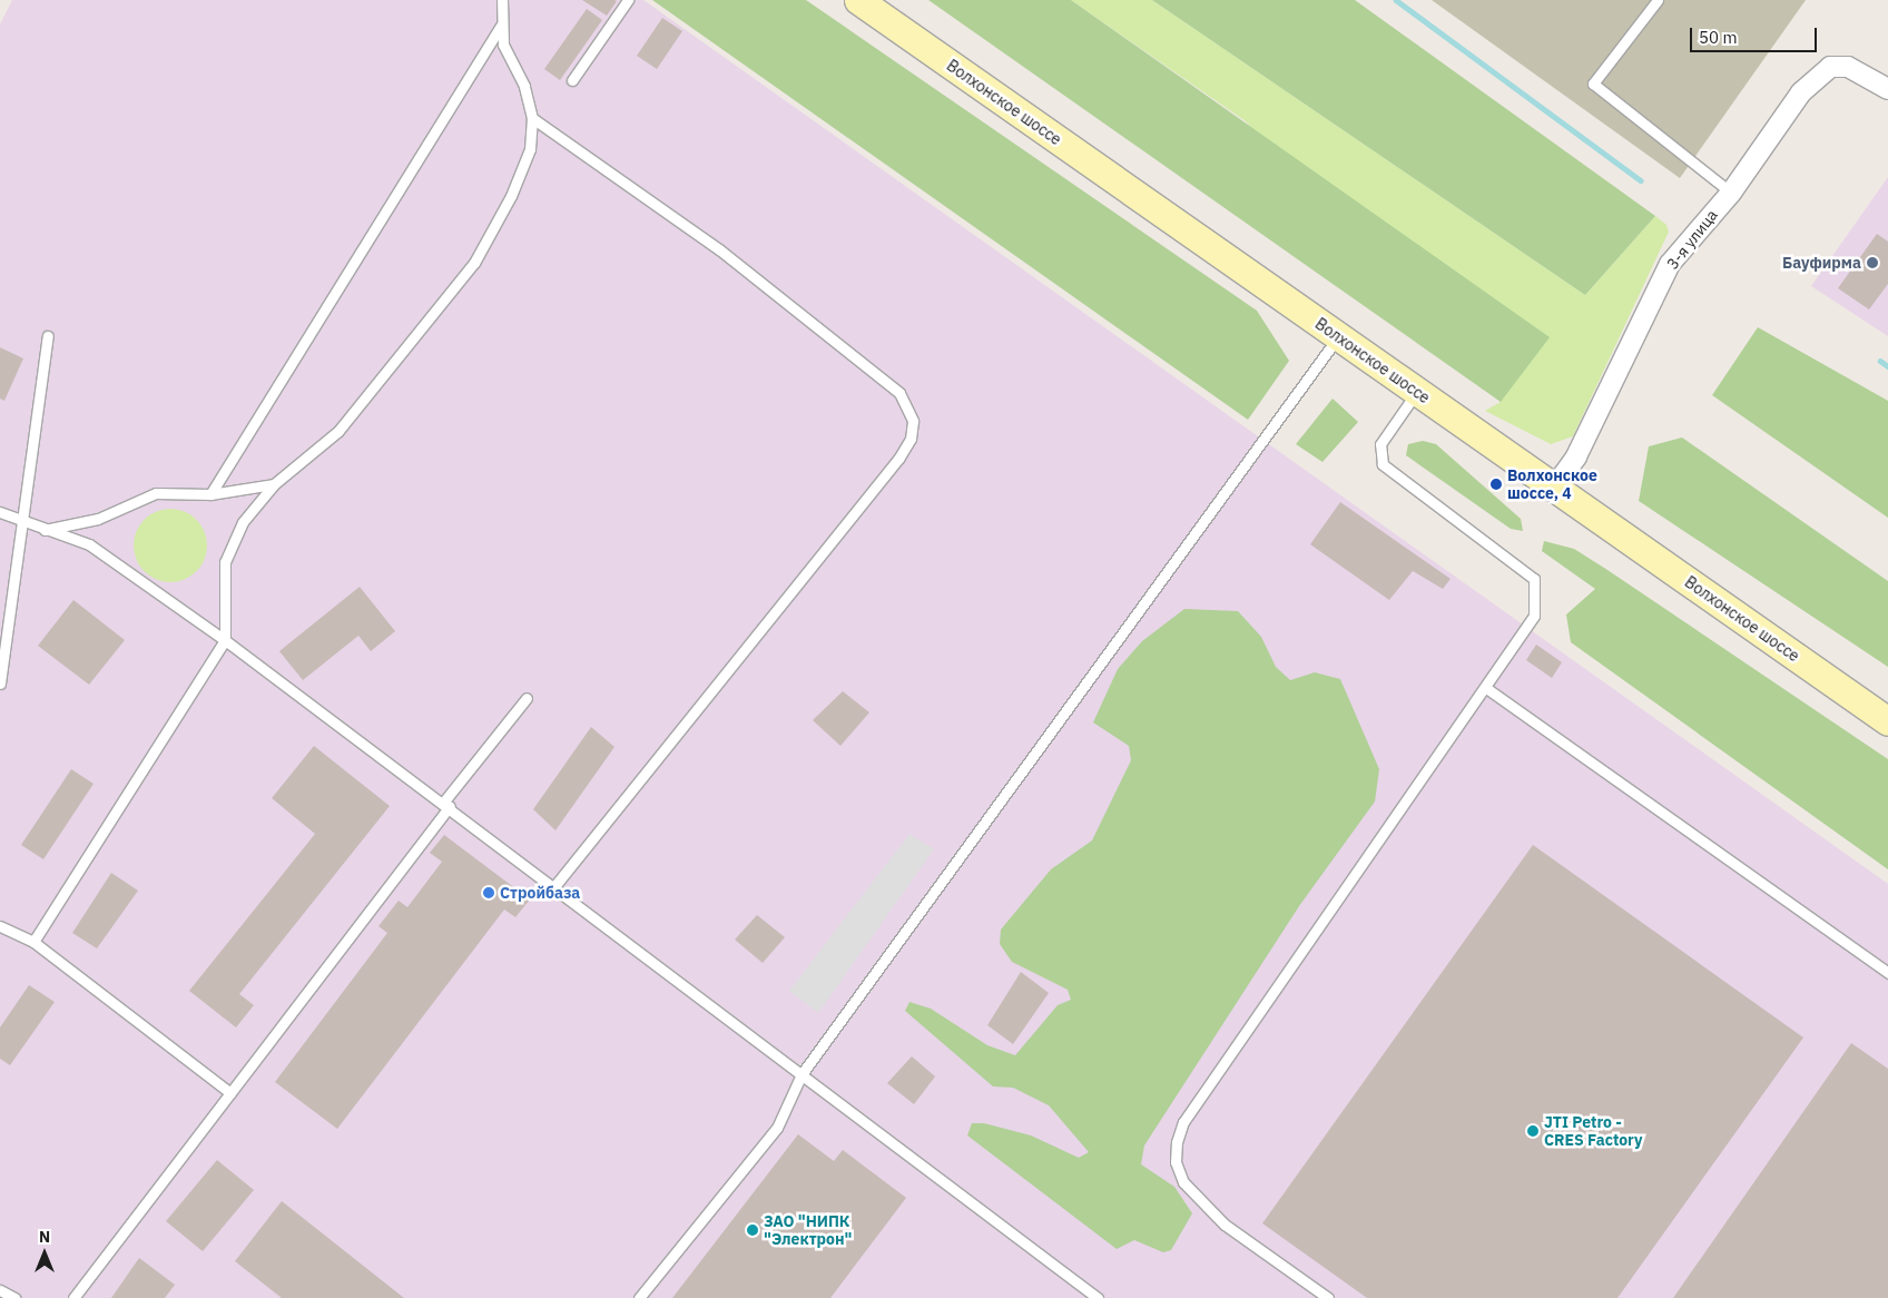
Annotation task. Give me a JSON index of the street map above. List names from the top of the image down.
{
  "streets": {
    "main road": ["Волхонское шоссе"],
    "street": ["3-я улица"]
  },
  "crossings": [
    ["Волхонское шоссе", "3-я улица"]
  ],
  "places": [
    "Бауфирма",
    "Волхонское шоссе, 4",
    "Стройбаза",
    "JTI Petro - CRES Factory",
    "ЗАО \"НИПК \"Электрон\""
  ],
  "scale_bar": "50 m",
  "north": "top"
}
